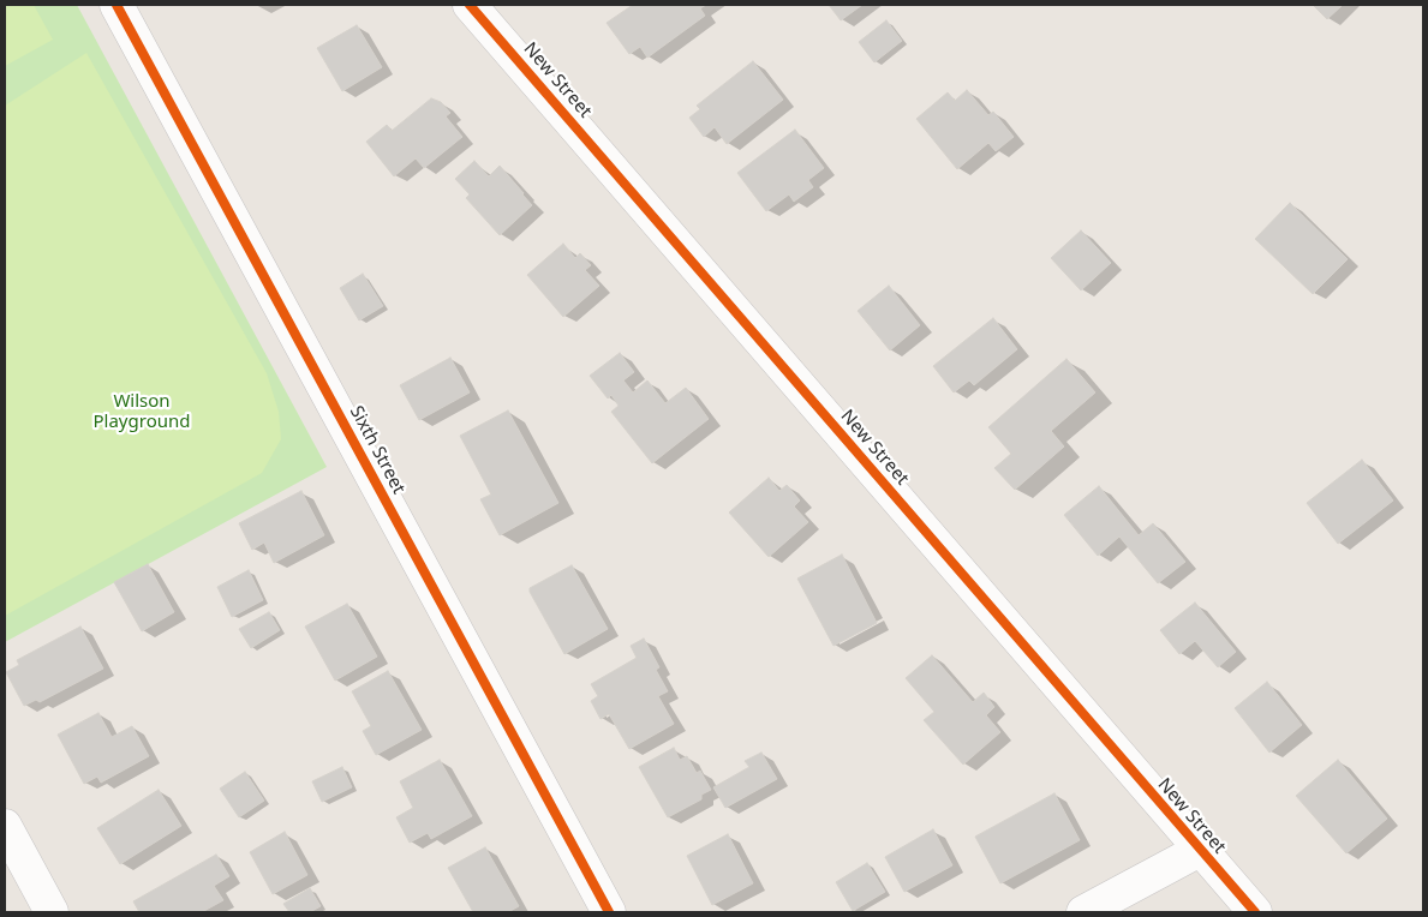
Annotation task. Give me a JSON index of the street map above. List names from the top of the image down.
{
  "streets": {
    "street": ["New Street", "Sixth Street"]
  },
  "parks": ["Wilson Playground"]
}
